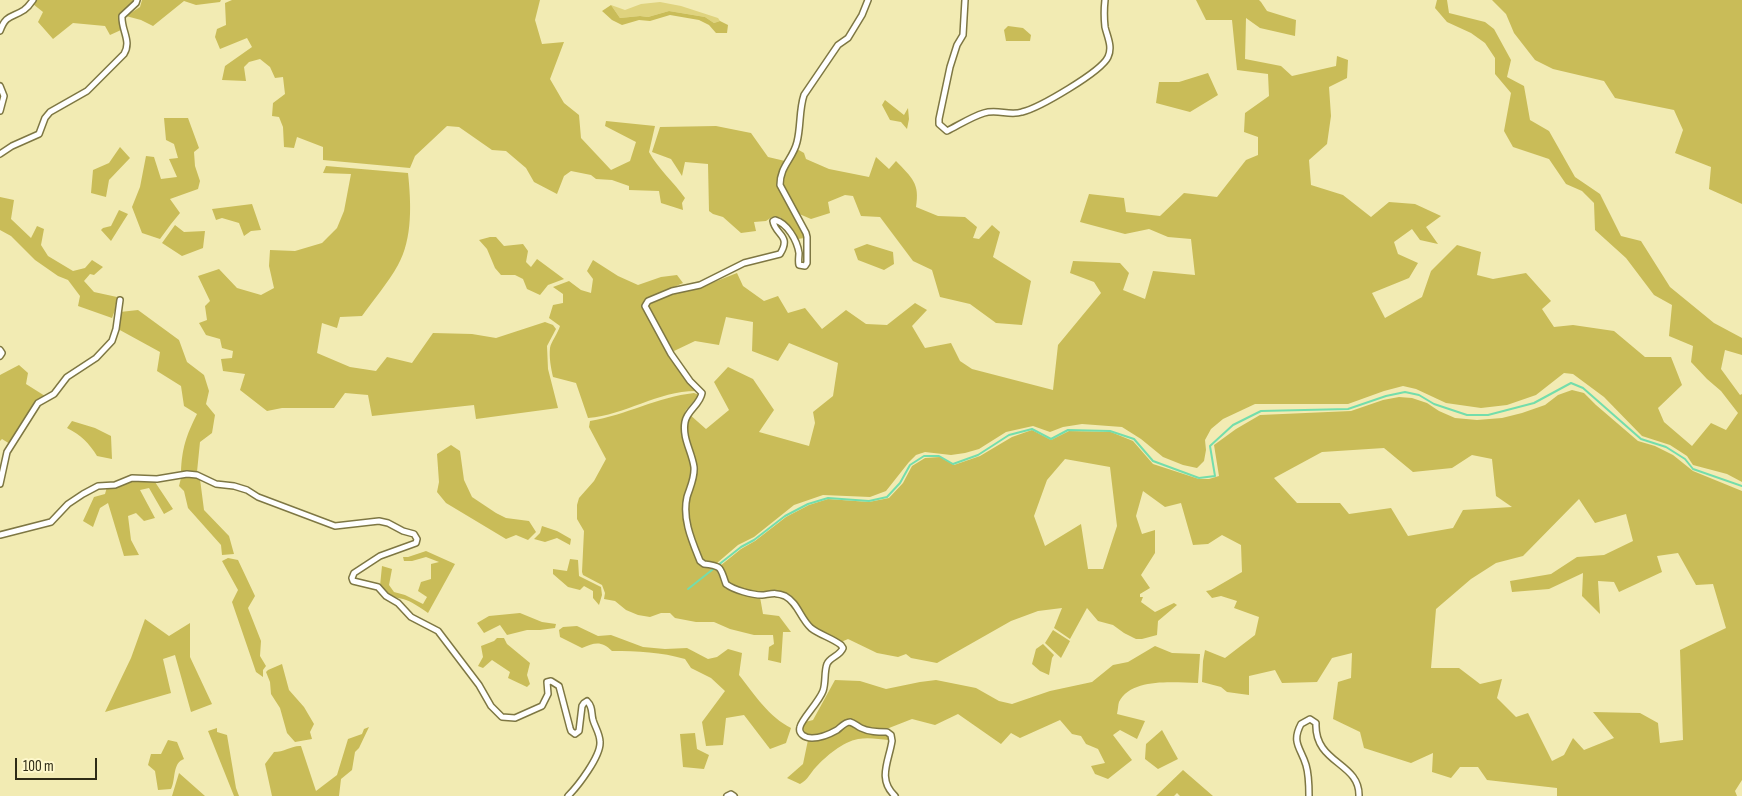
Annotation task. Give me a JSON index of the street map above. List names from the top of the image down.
{
  "scale_bar": "100 m"
}
